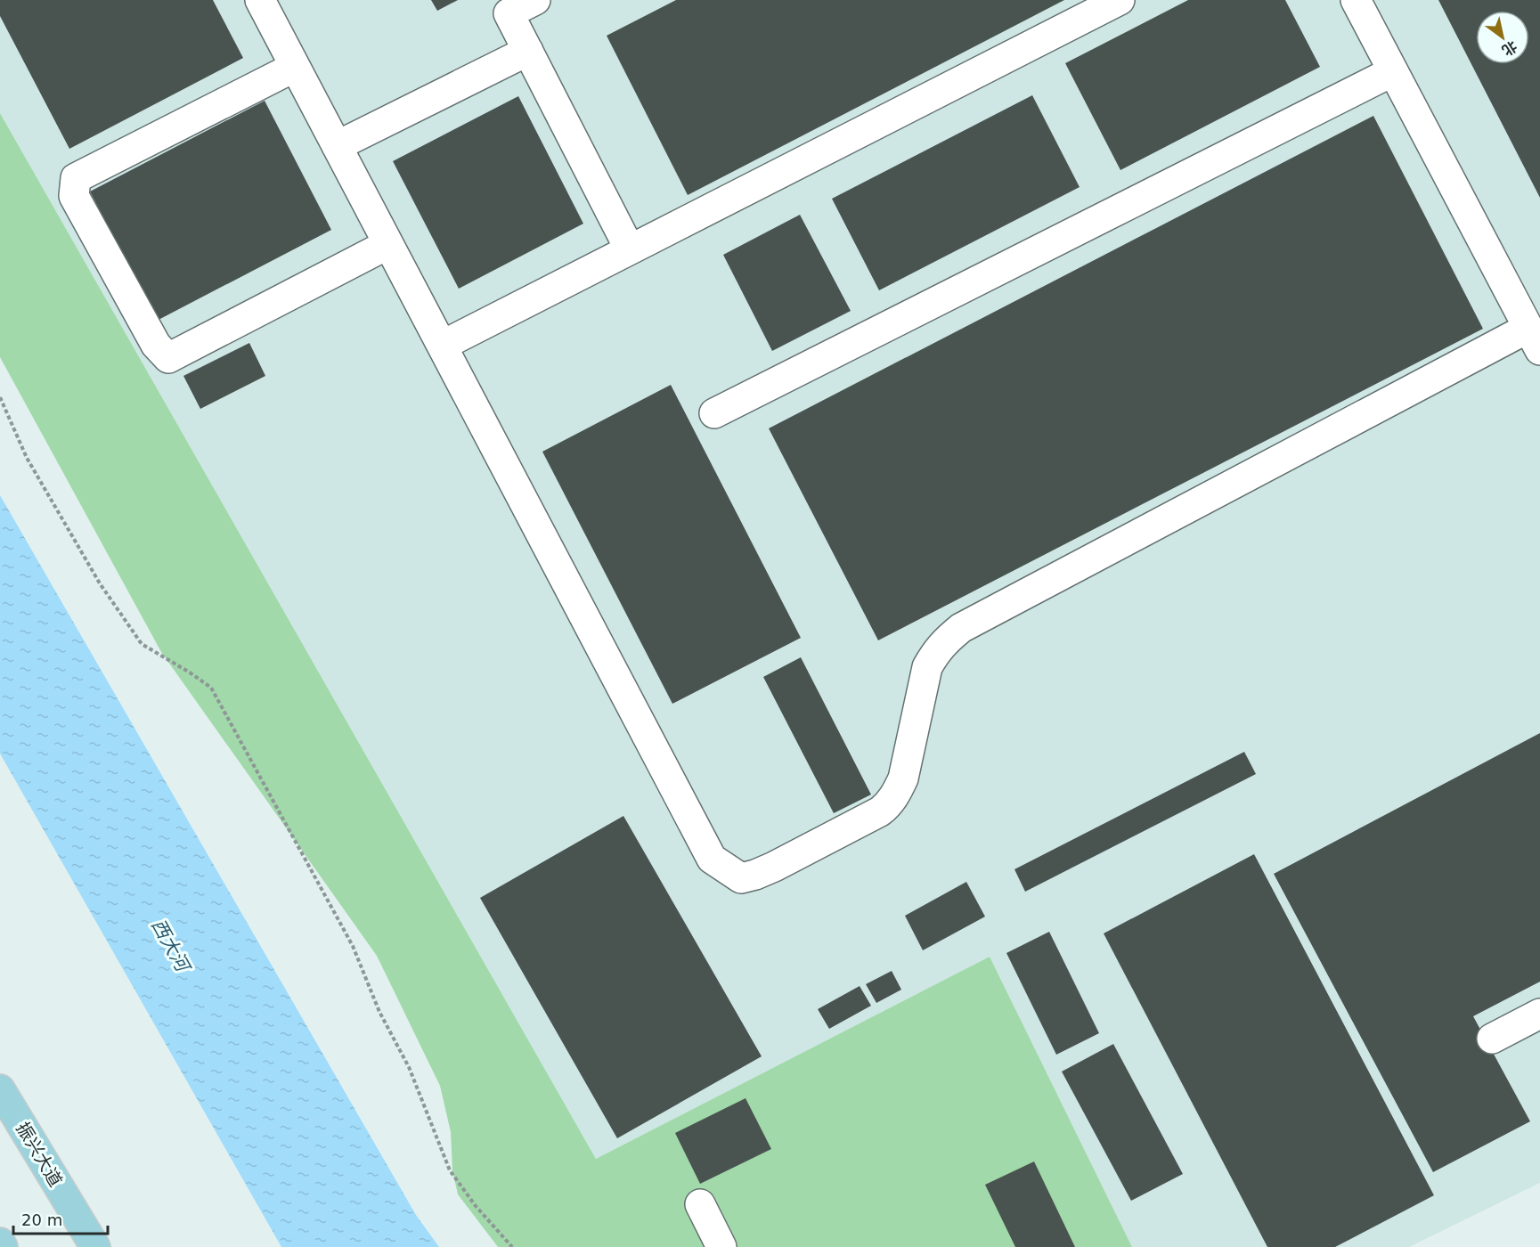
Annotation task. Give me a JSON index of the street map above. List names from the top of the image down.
{
  "streets": {
    "main road": ["振兴大道"]
  },
  "water": ["西大河"],
  "scale_bar": "20 m",
  "north": "bottom right"
}
